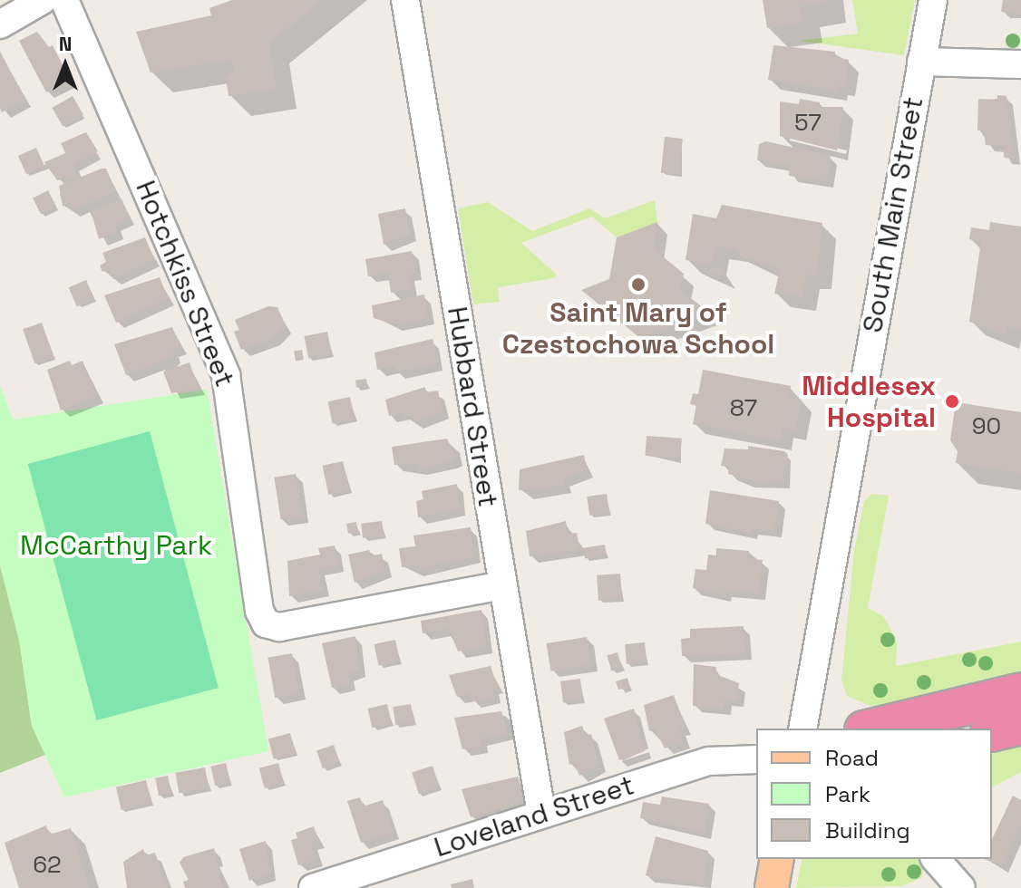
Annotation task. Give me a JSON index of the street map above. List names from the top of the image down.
{
  "streets": {
    "street": [
      "South Main Street",
      "Hotchkiss Street",
      "Hubbard Street",
      "Loveland Street"
    ]
  },
  "crossings": [
    ["Hotchkiss Street", "Hubbard Street"],
    ["Hubbard Street", "Loveland Street"]
  ],
  "parks": ["McCarthy Park"],
  "places": ["Saint Mary of Czestochowa School", "Middlesex Hospital"],
  "house_numbers": [
    "57",
    "87",
    "90",
    "62"
  ],
  "legend": ["Road", "Park", "Building"],
  "north": "top"
}
